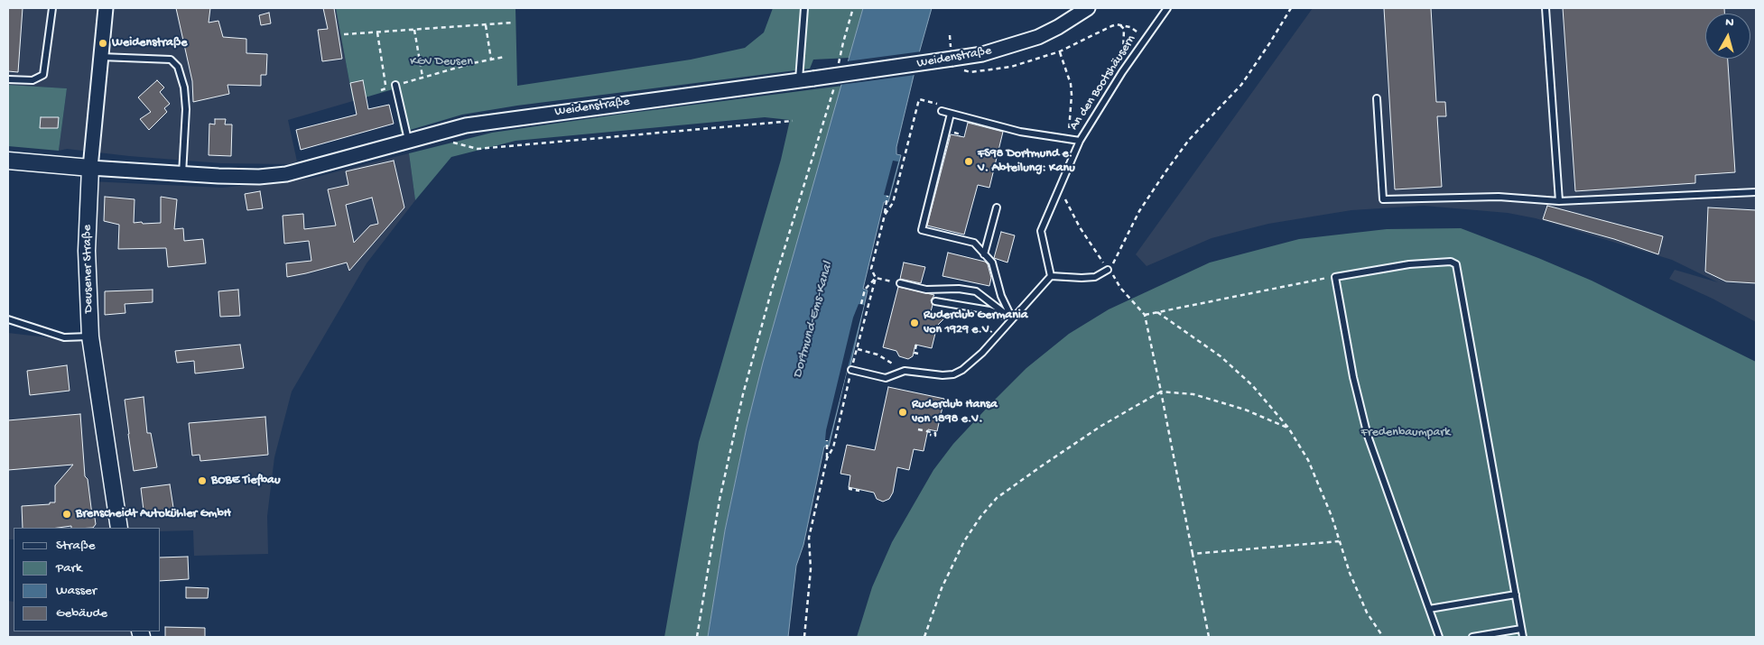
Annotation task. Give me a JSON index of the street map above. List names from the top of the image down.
{
  "streets": {
    "main road": ["Deusener Straße"],
    "street": ["Weidenstraße"],
    "lane": ["An den Bootshäusern"]
  },
  "crossings": [
    ["Weidenstraße", "Deusener Straße"]
  ],
  "water": ["Dortmund-Ems-Kanal"],
  "parks": ["KGV Deusen", "Fredenbaumpark"],
  "places": [
    "Weidenstraße",
    "FS98 Dortmund e. V. Abteilung: Kanu",
    "Ruderclub Germania von 1929 e.V.",
    "Ruderclub Hansa von 1898 e.V.",
    "BOBE Tiefbau",
    "Brenscheidt Autokühler GmbH"
  ],
  "legend": [
    "Straße",
    "Park",
    "Wasser",
    "Gebäude"
  ],
  "north": "top"
}
